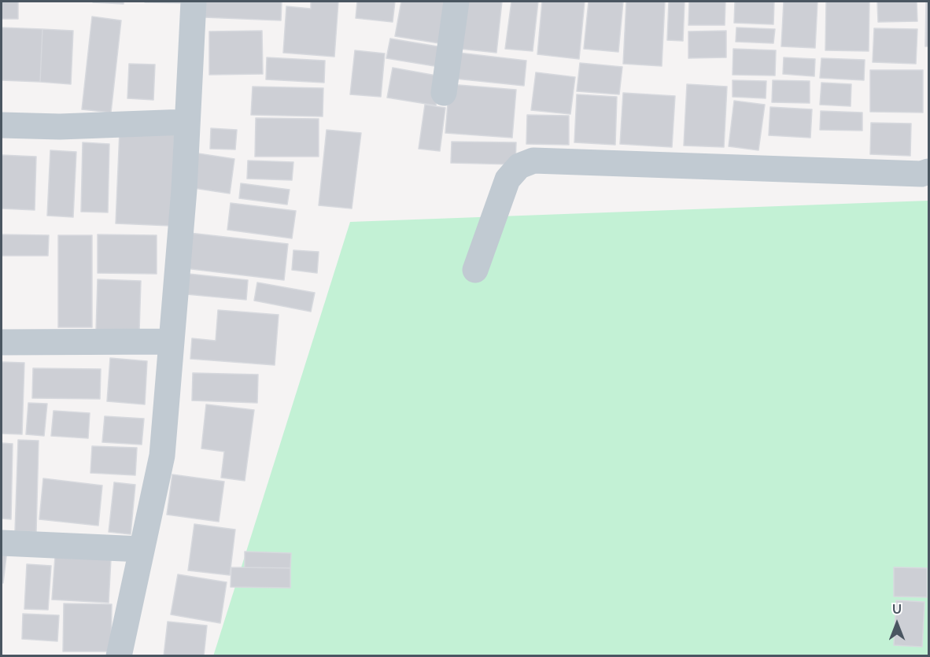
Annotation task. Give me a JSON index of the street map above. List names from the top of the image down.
{
  "north": "top"
}
